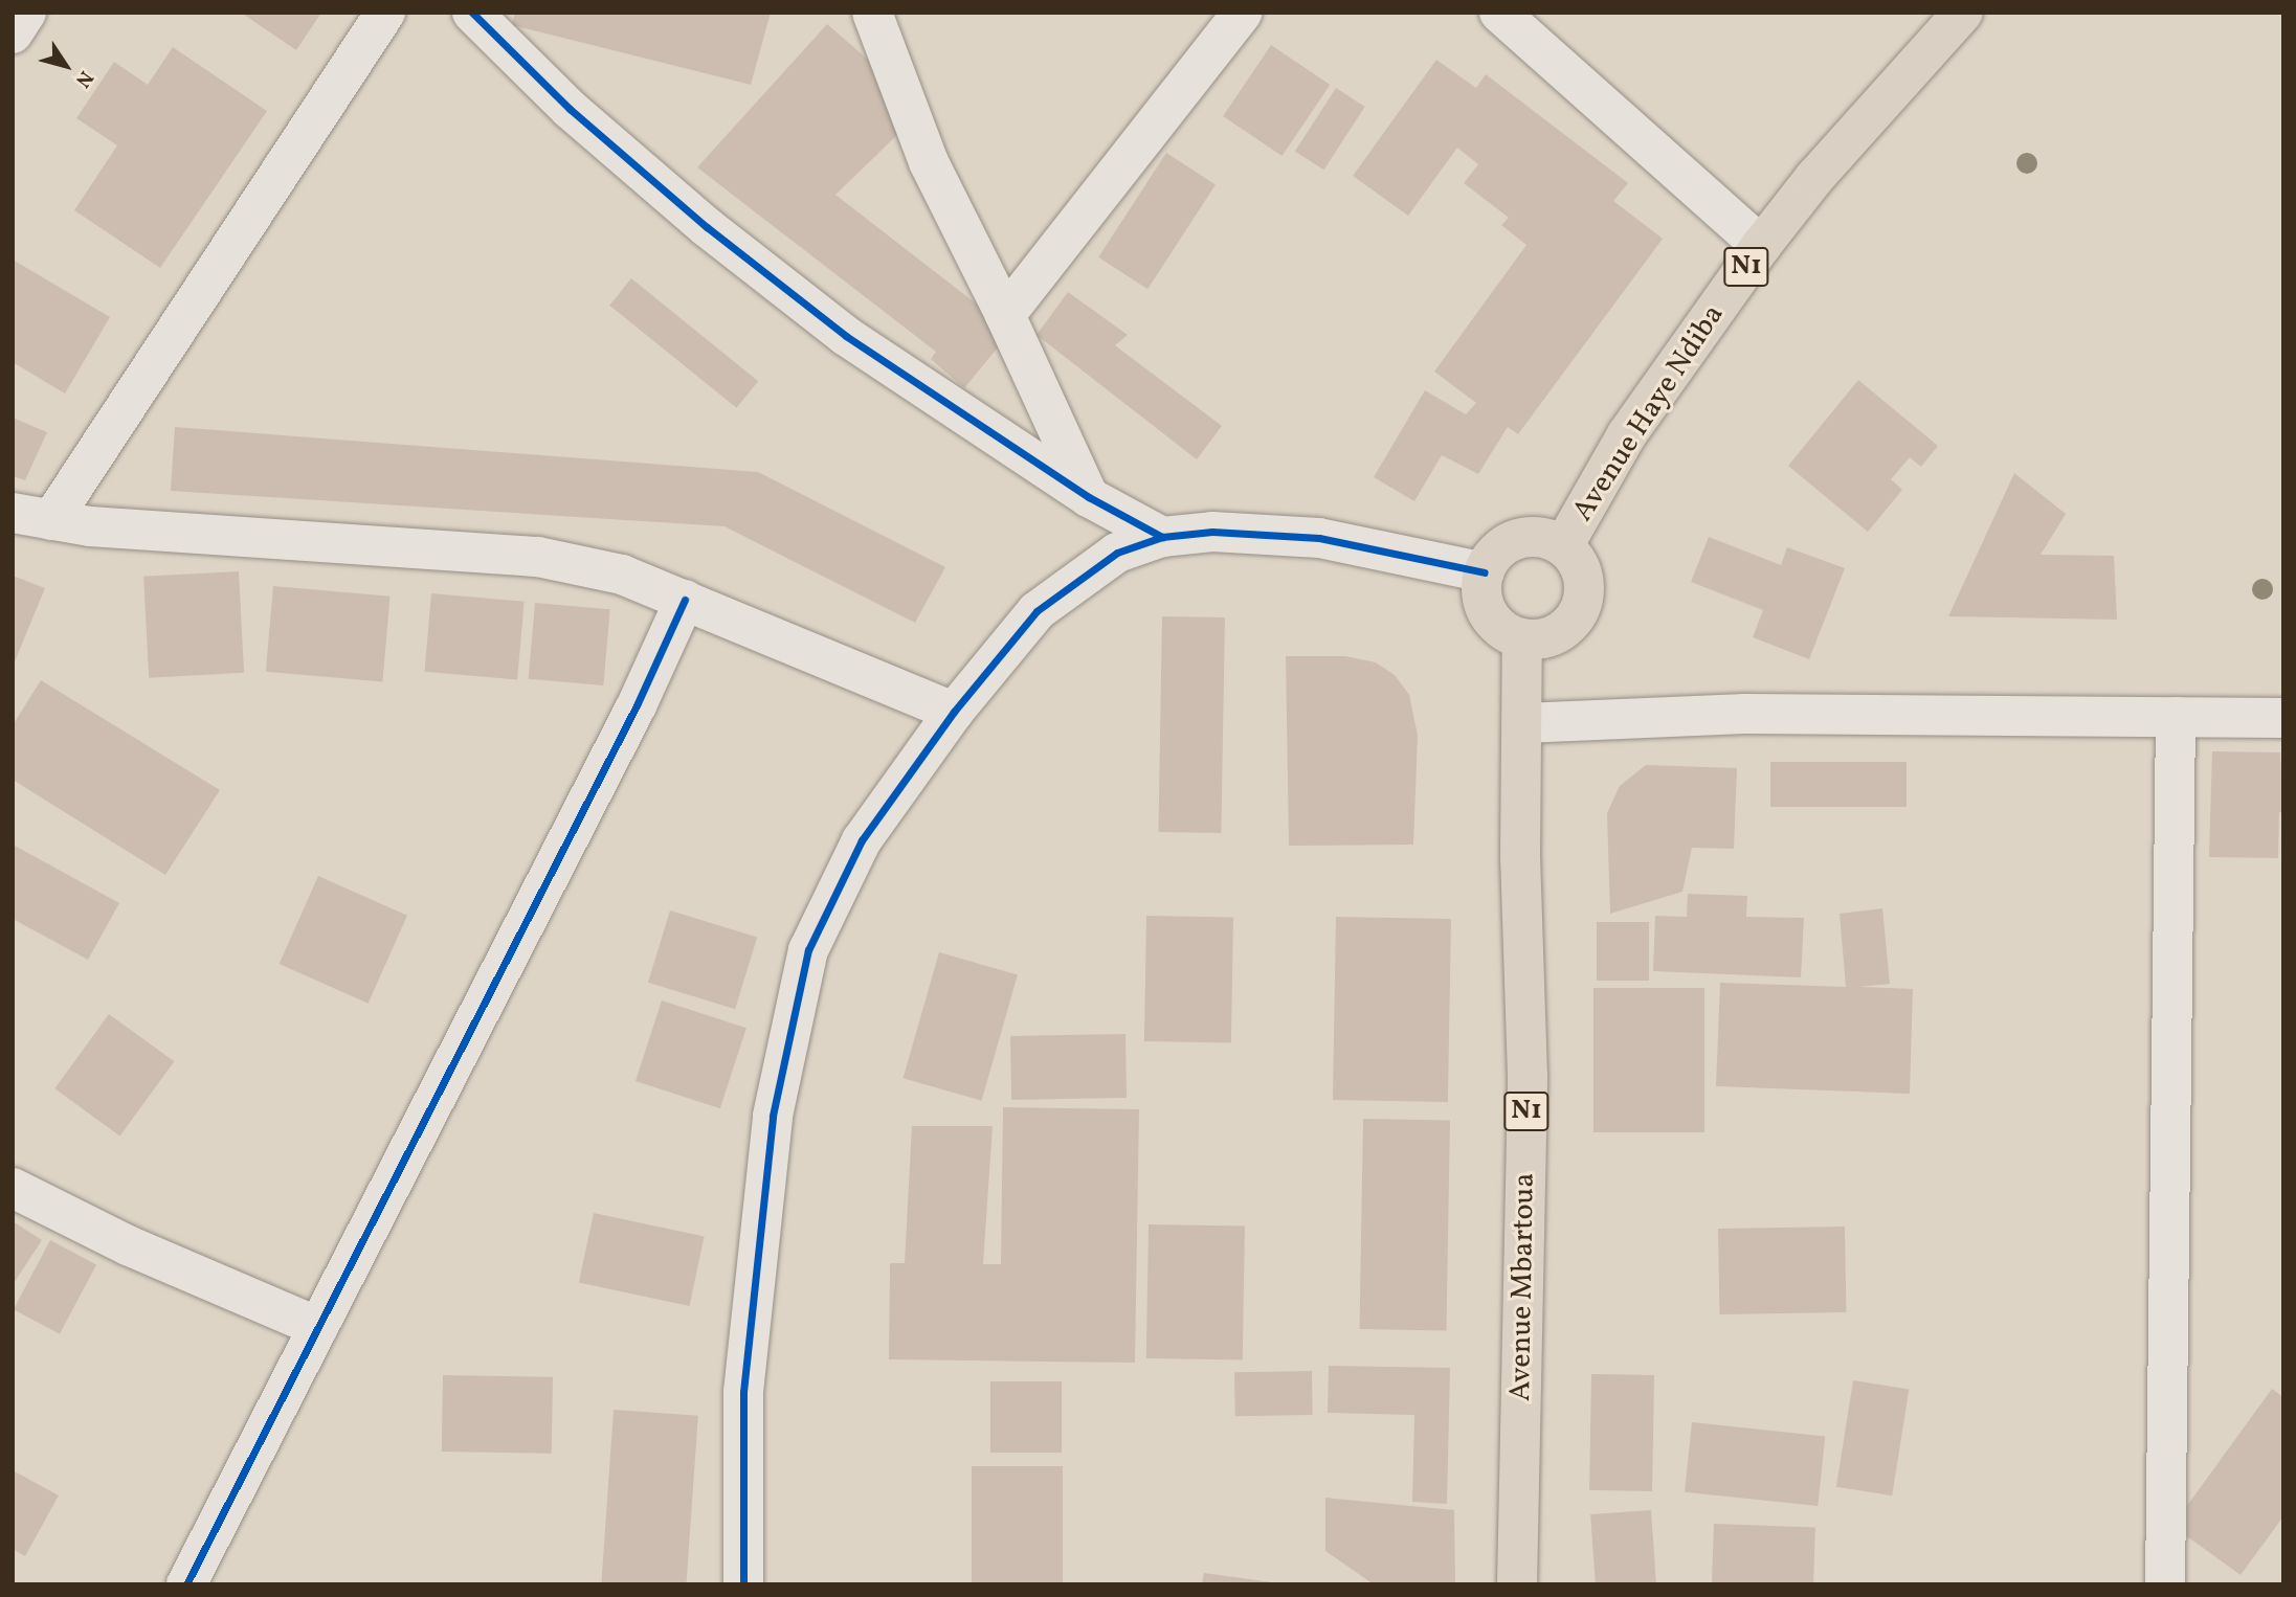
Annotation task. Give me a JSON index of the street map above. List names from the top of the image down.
{
  "streets": {
    "highway": ["N1", "Avenue Haye Ndiba", "Avenue Mbartoua"]
  },
  "crossings": [
    ["Avenue Haye Ndiba", "Avenue Mbartoua"]
  ],
  "north": "bottom right"
}
